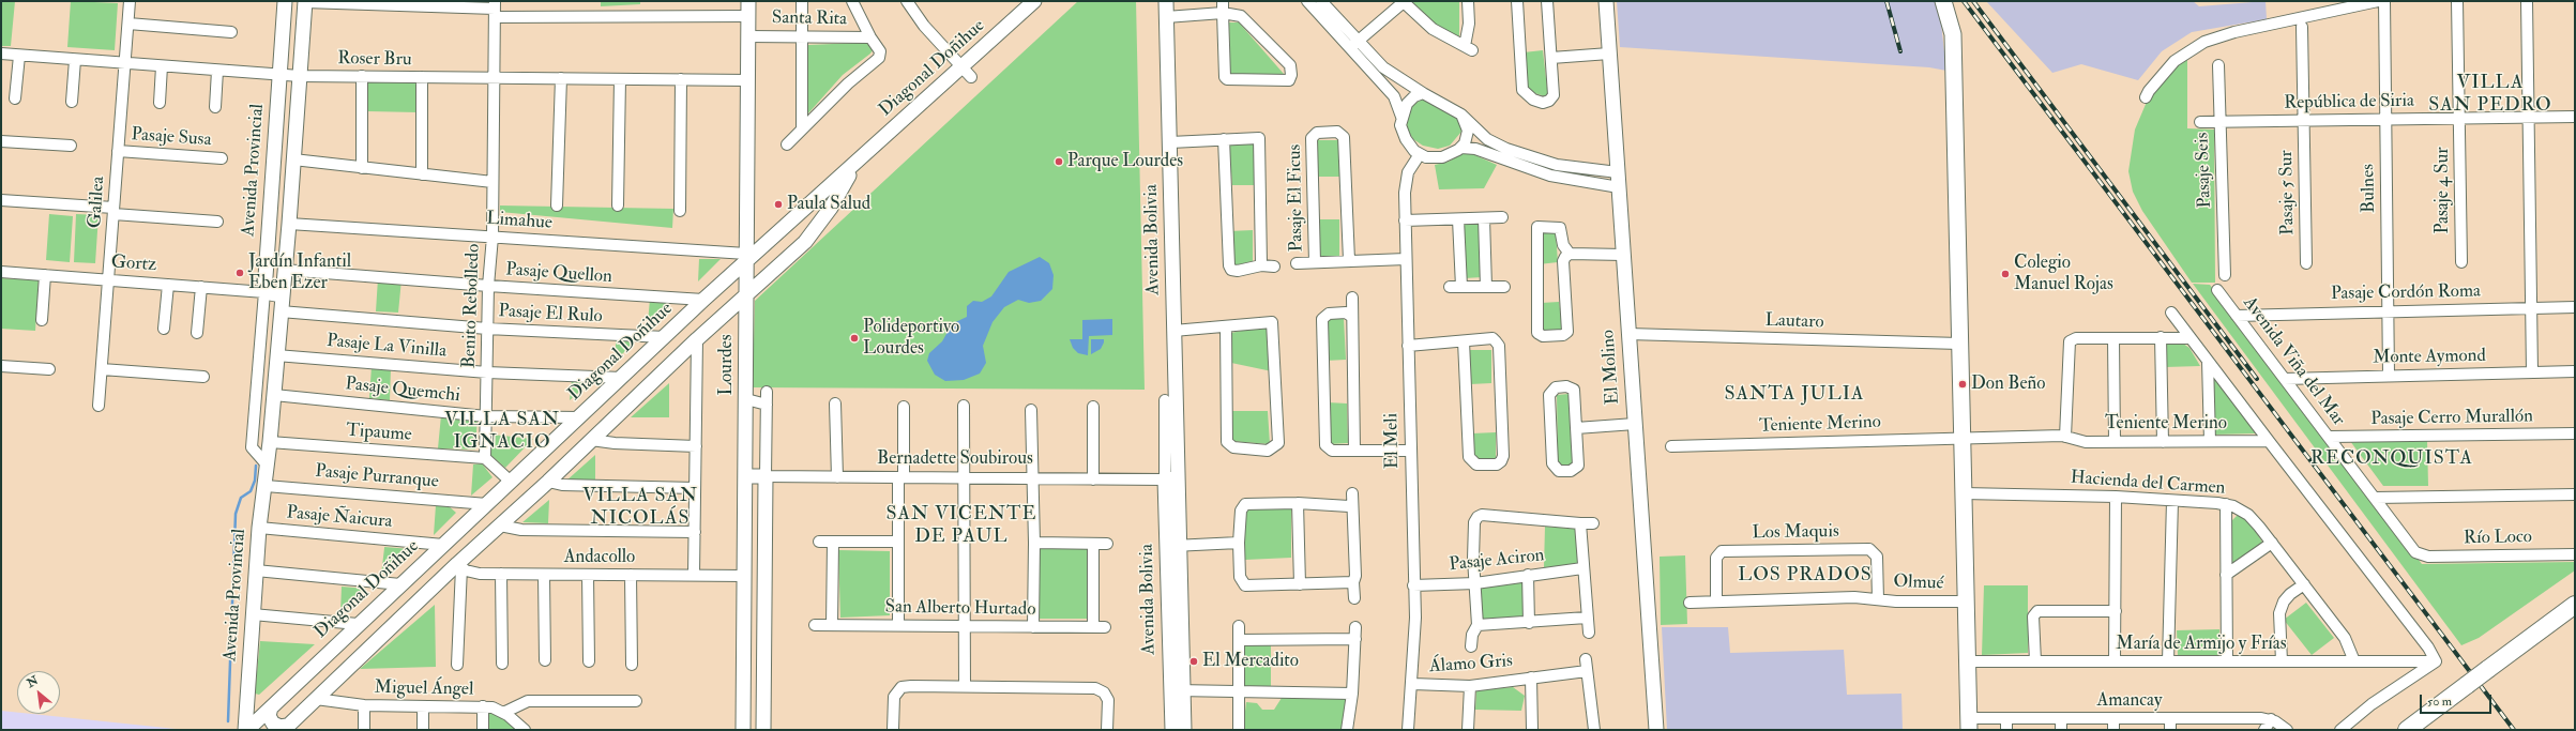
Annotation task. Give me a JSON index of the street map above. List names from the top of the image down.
{
  "streets": {
    "street": [
      "Santa Rita",
      "Roser Bru",
      "Diagonal Doñihue",
      "República de Siria",
      "Pasaje Susa",
      "Avenida Provincial",
      "Pasaje Seis",
      "Bulnes",
      "Pasaje 4 Sur",
      "Pasaje 5 Sur",
      "Pasaje El Ficus",
      "Galilea",
      "Limahue",
      "Avenida Bolivia",
      "Gortz",
      "Pasaje Quellon",
      "Pasaje Cordón Roma",
      "Benito Rebolledo",
      "Pasaje El Rulo",
      "Lautaro",
      "Pasaje La Vinilla",
      "Monte Aymond",
      "Avenida Viña del Mar",
      "Lourdes",
      "El Molino",
      "Pasaje Quemchi",
      "Pasaje Cerro Murallón",
      "Teniente Merino",
      "Tipaume",
      "El Meli",
      "Bernadette Soubirous",
      "Pasaje Purranque",
      "Hacienda del Carmen",
      "Pasaje Ñaicura",
      "Los Maquis",
      "Río Loco",
      "Andacollo",
      "Pasaje Aciron",
      "Olmué",
      "San Alberto Hurtado",
      "María de Armijo y Frías",
      "Álamo Gris",
      "Miguel Ángel",
      "Amancay"
    ]
  },
  "crossings": [
    ["Santa Rita", "Lourdes"],
    ["Roser Bru", "Avenida Provincial"],
    ["Roser Bru", "Galilea"],
    ["Roser Bru", "Benito Rebolledo"],
    ["Roser Bru", "Lourdes"],
    ["Diagonal Doñihue", "Avenida Provincial"],
    ["Diagonal Doñihue", "Limahue"],
    ["Diagonal Doñihue", "Pasaje Quellon"],
    ["Diagonal Doñihue", "Pasaje El Rulo"],
    ["Diagonal Doñihue", "Pasaje La Vinilla"],
    ["Diagonal Doñihue", "Lourdes"],
    ["Diagonal Doñihue", "Pasaje Quemchi"],
    ["Diagonal Doñihue", "Pasaje Purranque"],
    ["Diagonal Doñihue", "Pasaje Ñaicura"],
    ["Diagonal Doñihue", "Andacollo"],
    ["Diagonal Doñihue", "Miguel Ángel"],
    ["República de Siria", "Pasaje Seis"],
    ["República de Siria", "Bulnes"],
    ["República de Siria", "Pasaje 4 Sur"],
    ["República de Siria", "Pasaje 5 Sur"],
    ["Pasaje Susa", "Galilea"],
    ["Avenida Provincial", "Limahue"],
    ["Avenida Provincial", "Gortz"],
    ["Avenida Provincial", "Pasaje Quellon"],
    ["Avenida Provincial", "Pasaje El Rulo"],
    ["Avenida Provincial", "Pasaje La Vinilla"],
    ["Avenida Provincial", "Pasaje Quemchi"],
    ["Avenida Provincial", "Tipaume"],
    ["Avenida Provincial", "Pasaje Purranque"],
    ["Avenida Provincial", "Pasaje Ñaicura"],
    ["Bulnes", "Pasaje Cordón Roma"],
    ["Bulnes", "Monte Aymond"],
    ["Galilea", "Gortz"],
    ["Limahue", "Benito Rebolledo"],
    ["Limahue", "Lourdes"],
    ["Avenida Bolivia", "Bernadette Soubirous"],
    ["Pasaje Quellon", "Benito Rebolledo"],
    ["Pasaje Cordón Roma", "Avenida Viña del Mar"],
    ["Benito Rebolledo", "Pasaje El Rulo"],
    ["Benito Rebolledo", "Pasaje La Vinilla"],
    ["Benito Rebolledo", "Pasaje Quemchi"],
    ["Benito Rebolledo", "Tipaume"],
    ["Lautaro", "El Molino"],
    ["Monte Aymond", "Avenida Viña del Mar"],
    ["Avenida Viña del Mar", "Pasaje Cerro Murallón"],
    ["Avenida Viña del Mar", "Río Loco"],
    ["Lourdes", "Bernadette Soubirous"],
    ["Lourdes", "Andacollo"],
    ["El Meli", "Pasaje Aciron"],
    ["El Meli", "Álamo Gris"],
    ["Hacienda del Carmen", "María de Armijo y Frías"],
    ["Los Maquis", "Olmué"]
  ],
  "districts": [
    "VILLA SAN PEDRO",
    "SANTA JULIA",
    "VILLA SAN IGNACIO",
    "RECONQUISTA",
    "VILLA SAN NICOLÁS",
    "SAN VICENTE DE PAUL",
    "LOS PRADOS"
  ],
  "places": [
    "Parque Lourdes",
    "Paula Salud",
    "Jardín Infantil Eben Ezer",
    "Colegio Manuel Rojas",
    "Polideportivo Lourdes",
    "Don Beño",
    "El Mercadito"
  ],
  "scale_bar": "50 m",
  "north": "top left"
}
